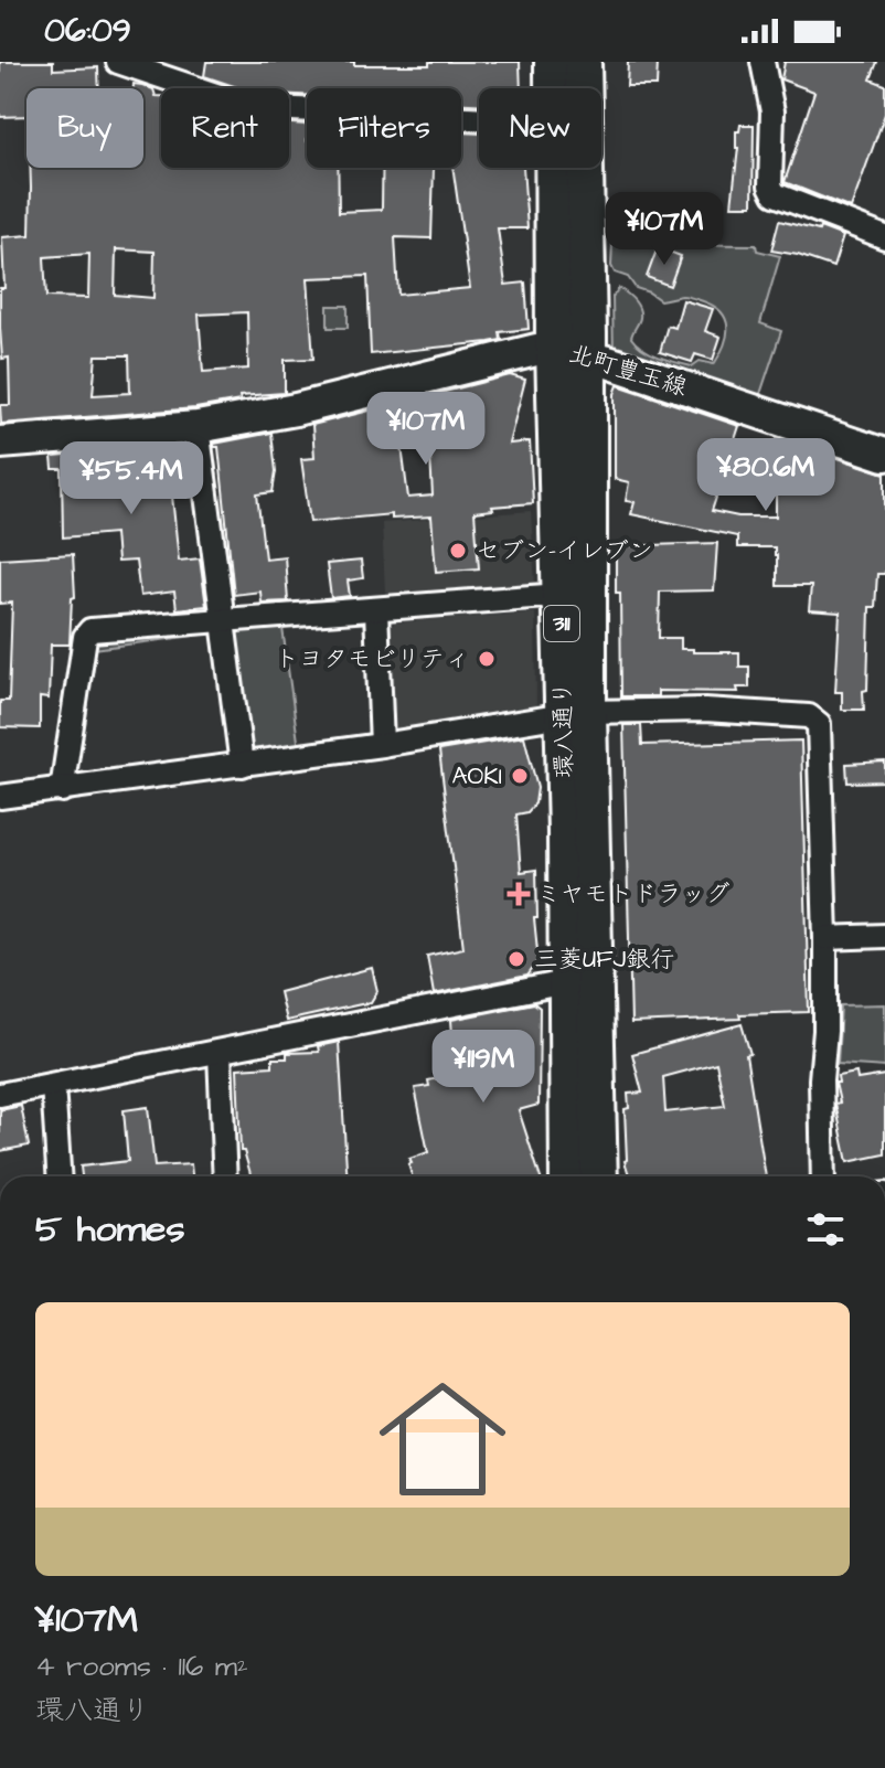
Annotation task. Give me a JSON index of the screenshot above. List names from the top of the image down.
{
  "streets": {
    "main road": ["北町豊玉線", "311", "環八通り"]
  },
  "crossings": [
    ["北町豊玉線", "環八通り"]
  ],
  "places": {
    "other": [
      "セブン-イレブン",
      "トヨタモビリティ",
      "AOKI",
      "三菱UFJ銀行"
    ],
    "health": ["ミヤモトドラッグ"]
  },
  "page": {
    "status": "06:09",
    "chip": [
      "Buy",
      "Rent",
      "Filters",
      "New"
    ],
    "price": [
      "¥107M",
      "¥107M",
      "¥80.6M",
      "¥55.4M",
      "¥119M"
    ],
    "heading": "5 homes",
    "list": [
      {
        "name": "¥107M",
        "note": "4 rooms · 116 m² · 環八通り"
      }
    ]
  }
}
